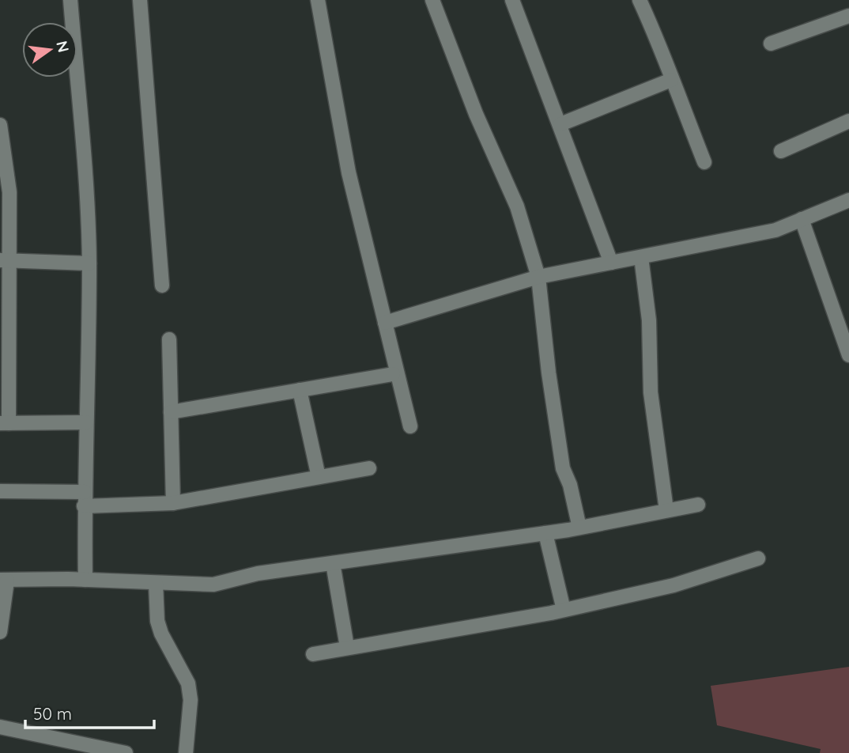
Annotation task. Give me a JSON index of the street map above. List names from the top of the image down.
{
  "scale_bar": "50 m",
  "north": "right"
}
